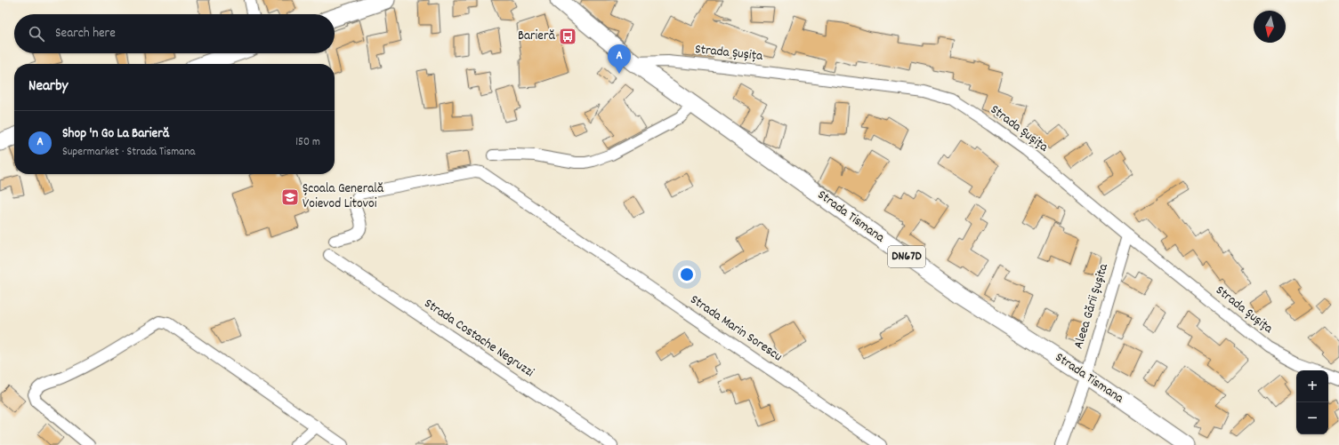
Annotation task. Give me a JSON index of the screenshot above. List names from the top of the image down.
{
  "streets": {
    "main road": ["Strada Tismana", "DN67D"],
    "street": [
      "Strada Șușița",
      "Aleea Gării Șușita",
      "Strada Marin Sorescu",
      "Strada Costache Negruzzi"
    ]
  },
  "crossings": [
    ["Strada Șușița", "Strada Tismana"],
    ["Strada Șușița", "Aleea Gării Șușita"],
    ["Strada Tismana", "Aleea Gării Șușita"]
  ],
  "places": {
    "bus stop": ["Barieră"],
    "school or university": ["Școala Generală Voievod Litovoi"]
  },
  "north": "bottom",
  "page": {
    "search": "Search here",
    "pins": "A",
    "heading": "Nearby",
    "list": [
      {
        "mark": "A",
        "name": "Shop 'n Go La Barieră",
        "note": "Supermarket · Strada Tismana",
        "value": "150 m"
      }
    ],
    "map_buttons": ["+", "−"]
  }
}
